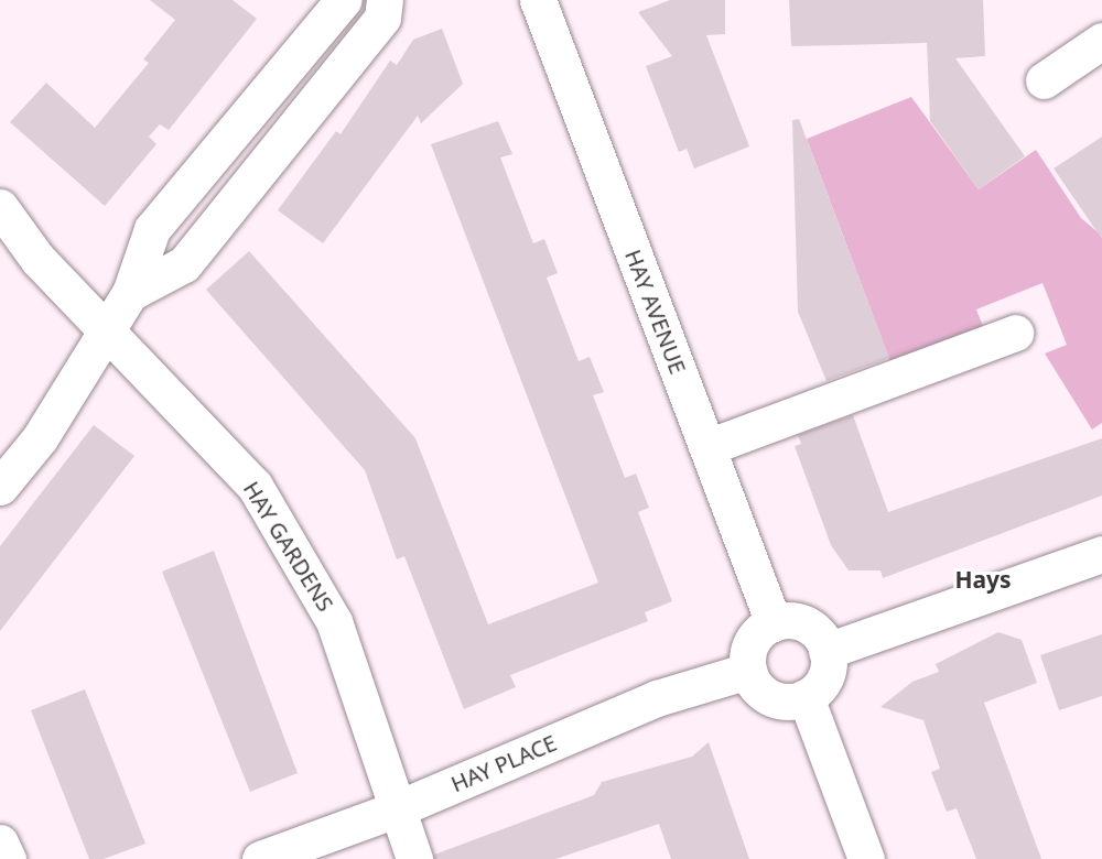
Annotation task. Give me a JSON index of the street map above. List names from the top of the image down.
{
  "streets": {
    "street": ["HAY AVENUE", "HAY GARDENS", "HAY PLACE"]
  },
  "crossings": [
    ["HAY AVENUE", "HAY PLACE"],
    ["HAY GARDENS", "HAY PLACE"]
  ],
  "districts": ["Hays"]
}
